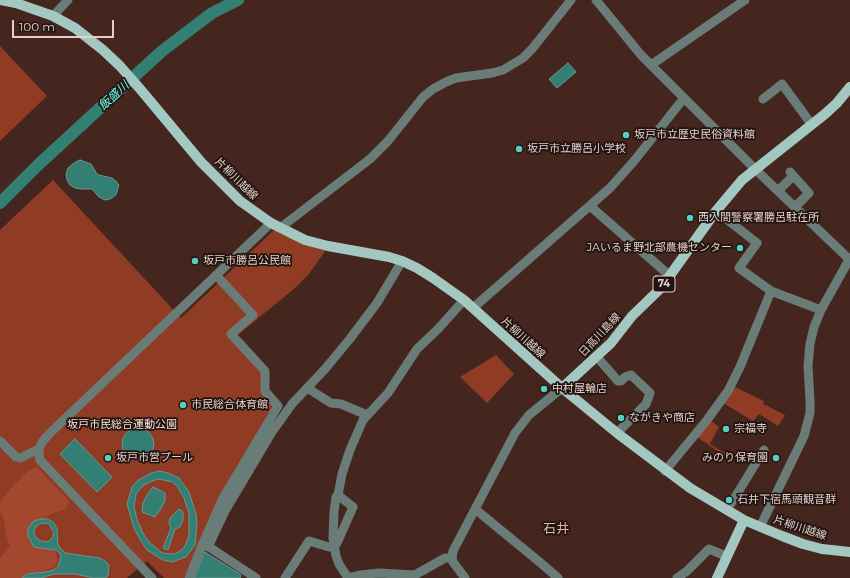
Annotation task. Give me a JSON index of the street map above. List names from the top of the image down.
{
  "streets": {
    "main road": ["片柳川越線", "74", "日高川島線"]
  },
  "crossings": [
    ["片柳川越線", "日高川島線"]
  ],
  "districts": ["石井"],
  "water": ["飯盛川"],
  "parks": ["坂戸市民総合運動公園"],
  "places": [
    "坂戸市立歴史民俗資料館",
    "坂戸市立勝呂小学校",
    "西入間警察署勝呂駐在所",
    "JAいるま野北部農機センター",
    "坂戸市勝呂公民館",
    "中村屋輪店",
    "市民総合体育館",
    "ながきや商店",
    "宗福寺",
    "坂戸市営プール",
    "みのり保育園",
    "石井下宿馬頭観音群"
  ],
  "scale_bar": "100 m"
}
